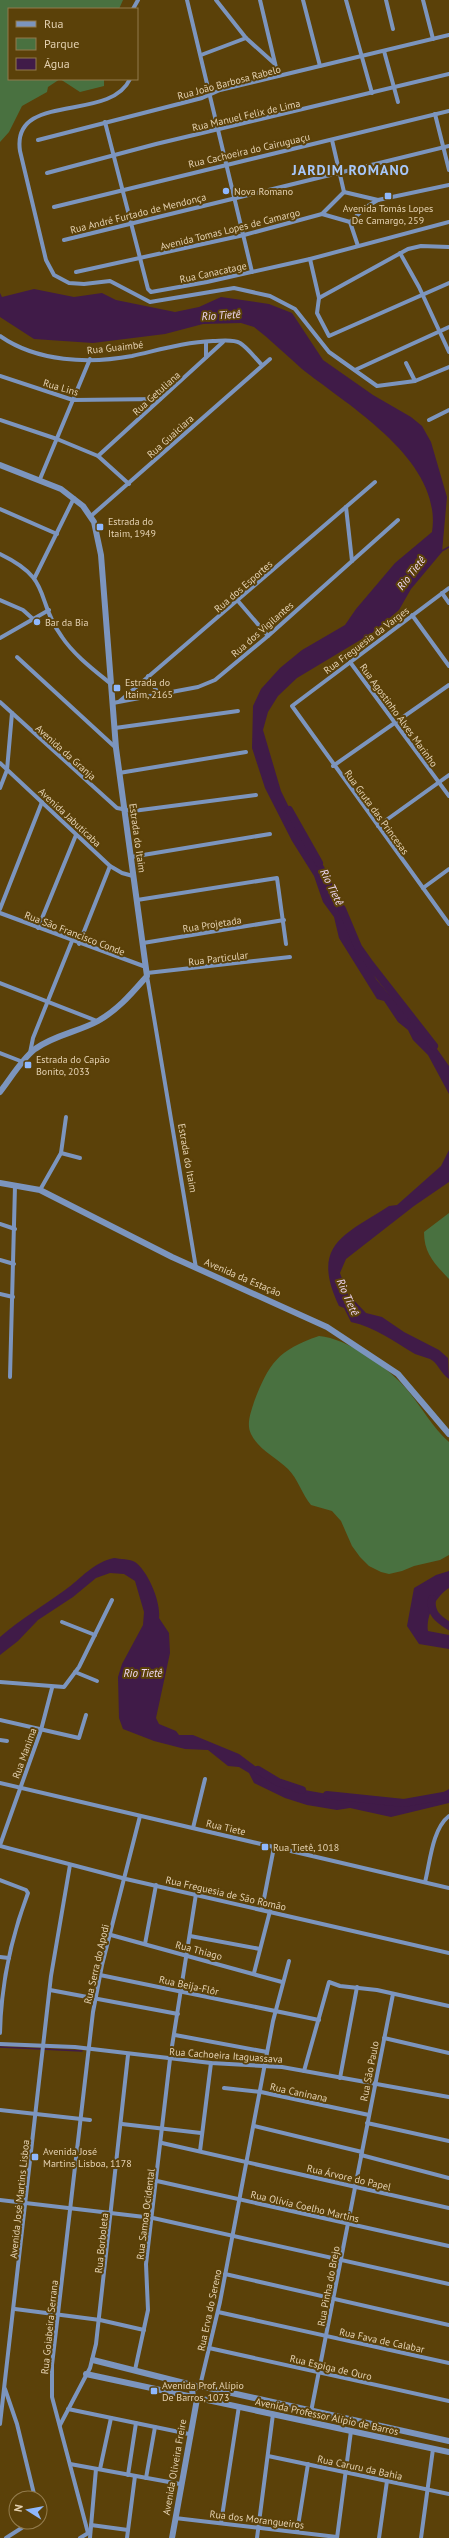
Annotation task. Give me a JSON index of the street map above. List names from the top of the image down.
{
  "streets": {
    "street": [
      "Rua João Barbosa Rabelo",
      "Rua Manuel Felix de Lima",
      "Rua Cachoeira do Cairuguaçu",
      "Rua André Furtado de Mendonça",
      "Avenida Tomas Lopes de Camargo",
      "Rua Canacatage",
      "Rua Guaimbé",
      "Rua Lins",
      "Rua Getuliana",
      "Rua Guaiciara",
      "Rua dos Esportes",
      "Rua dos Vigilantes",
      "Rua Freguesia da Varges",
      "Rua Agostinho Alves Marinho",
      "Avenida da Granja",
      "Rua Gruta das Princesas",
      "Avenida Jabuticaba",
      "Estrada do Itaim",
      "Rua Projetada",
      "Rua São Francisco Conde",
      "Rua Particular",
      "Avenida da Estação",
      "Rua Manima",
      "Rua Tiete",
      "Rua Freguesia de São Romão",
      "Rua Thiago",
      "Rua Serra do Apodi",
      "Rua Beija-Flôr",
      "Rua Cachoeira Itaguassava",
      "Rua São Paulo",
      "Rua Caninana",
      "Rua Árvore do Papel",
      "Avenida José Martins Lisboa",
      "Rua Olívia Coelho Martins",
      "Rua Samoa Ocidental",
      "Rua Borboleta",
      "Rua Pinha do Brejo",
      "Rua Erva do Sereno",
      "Rua Goiabeira Serrana",
      "Rua Fava de Calabar",
      "Rua Espiga de Ouro",
      "Avenida Professor Alípio de Barros",
      "Avenida Oliveira Freire",
      "Rua Caruru da Bahia",
      "Rua dos Morangueiros"
    ]
  },
  "crossings": [
    ["Rua João Barbosa Rabelo", "Rua Canacatage"],
    ["Rua Manuel Felix de Lima", "Rua Canacatage"],
    ["Rua Cachoeira do Cairuguaçu", "Rua Canacatage"],
    ["Rua André Furtado de Mendonça", "Rua Canacatage"],
    ["Avenida Tomas Lopes de Camargo", "Rua Canacatage"],
    ["Rua Guaimbé", "Rua Getuliana"],
    ["Rua Guaimbé", "Rua Guaiciara"],
    ["Rua Lins", "Rua Getuliana"],
    ["Rua Guaiciara", "Estrada do Itaim"],
    ["Rua dos Esportes", "Rua dos Vigilantes"],
    ["Rua dos Vigilantes", "Estrada do Itaim"],
    ["Rua Freguesia da Varges", "Rua Agostinho Alves Marinho"],
    ["Rua Freguesia da Varges", "Rua Gruta das Princesas"],
    ["Avenida da Granja", "Estrada do Itaim"],
    ["Avenida Jabuticaba", "Estrada do Itaim"],
    ["Estrada do Itaim", "Rua Projetada"],
    ["Estrada do Itaim", "Rua São Francisco Conde"],
    ["Estrada do Itaim", "Rua Particular"],
    ["Estrada do Itaim", "Avenida da Estação"],
    ["Rua São Francisco Conde", "Rua Particular"],
    ["Rua Manima", "Rua Tiete"],
    ["Rua Manima", "Rua Freguesia de São Romão"],
    ["Rua Tiete", "Rua Serra do Apodi"],
    ["Rua Freguesia de São Romão", "Rua Serra do Apodi"],
    ["Rua Thiago", "Rua Serra do Apodi"],
    ["Rua Thiago", "Rua Samoa Ocidental"],
    ["Rua Serra do Apodi", "Rua Beija-Flôr"],
    ["Rua Serra do Apodi", "Rua Cachoeira Itaguassava"],
    ["Rua Serra do Apodi", "Rua Goiabeira Serrana"],
    ["Rua Beija-Flôr", "Rua Samoa Ocidental"],
    ["Rua Cachoeira Itaguassava", "Rua São Paulo"],
    ["Rua Cachoeira Itaguassava", "Avenida José Martins Lisboa"],
    ["Rua Cachoeira Itaguassava", "Rua Samoa Ocidental"],
    ["Rua Cachoeira Itaguassava", "Rua Borboleta"],
    ["Rua São Paulo", "Rua Caninana"],
    ["Rua São Paulo", "Rua Pinha do Brejo"],
    ["Rua Caninana", "Rua Erva do Sereno"],
    ["Rua Árvore do Papel", "Rua Samoa Ocidental"],
    ["Rua Árvore do Papel", "Rua Pinha do Brejo"],
    ["Rua Árvore do Papel", "Rua Erva do Sereno"],
    ["Rua Olívia Coelho Martins", "Rua Samoa Ocidental"],
    ["Rua Olívia Coelho Martins", "Rua Pinha do Brejo"],
    ["Rua Olívia Coelho Martins", "Rua Erva do Sereno"],
    ["Rua Samoa Ocidental", "Avenida Professor Alípio de Barros"],
    ["Rua Borboleta", "Rua Goiabeira Serrana"],
    ["Rua Borboleta", "Avenida Professor Alípio de Barros"],
    ["Rua Pinha do Brejo", "Rua Fava de Calabar"],
    ["Rua Pinha do Brejo", "Rua Espiga de Ouro"],
    ["Rua Pinha do Brejo", "Avenida Professor Alípio de Barros"],
    ["Rua Erva do Sereno", "Rua Fava de Calabar"],
    ["Rua Erva do Sereno", "Rua Espiga de Ouro"],
    ["Rua Erva do Sereno", "Avenida Professor Alípio de Barros"],
    ["Avenida Professor Alípio de Barros", "Avenida Oliveira Freire"],
    ["Avenida Oliveira Freire", "Rua dos Morangueiros"]
  ],
  "districts": ["JARDIM ROMANO"],
  "water": ["Rio Tietê"],
  "places": {
    "other": ["Nova Romano", "Bar da Bia"],
    "transit": [
      "Avenida Tomás Lopes De Camargo, 259",
      "Estrada do Itaim, 1949",
      "Estrada do Itaim, 2165",
      "Estrada do Capão Bonito, 2033",
      "Rua Tietê, 1018",
      "Avenida José Martins Lisboa, 1178",
      "Avenida Prof. Alípio De Barros, 1073"
    ]
  },
  "legend": ["Rua", "Parque", "Água"],
  "north": "left"
}
